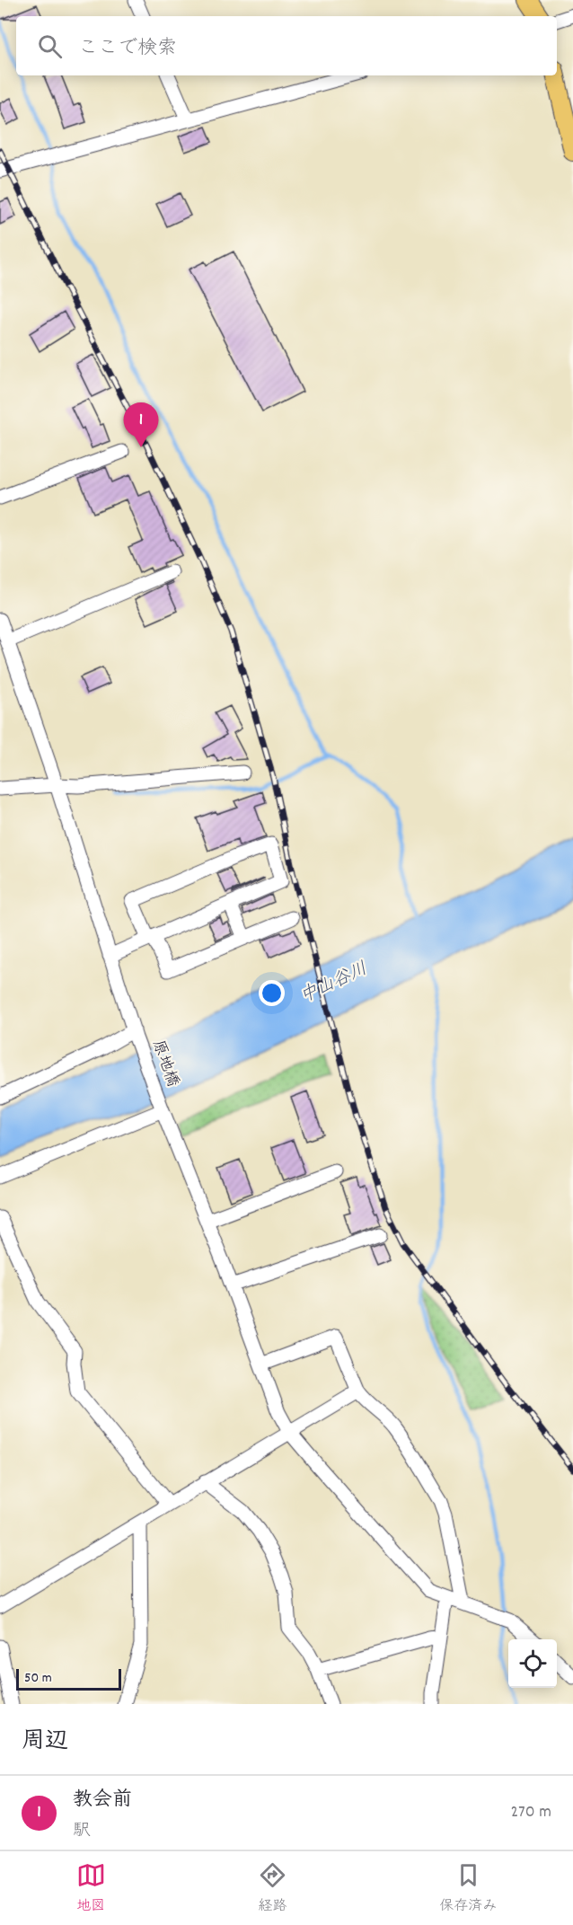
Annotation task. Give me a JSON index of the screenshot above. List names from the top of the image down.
{
  "streets": {
    "street": ["原地橋"]
  },
  "water": ["中山谷川"],
  "scale_bar": "50 m",
  "page": {
    "search": "ここで検索",
    "pins": "1",
    "scale": "50 m",
    "heading": "周辺",
    "list": [
      {
        "mark": "1",
        "name": "教会前",
        "note": "駅",
        "value": "270 m"
      }
    ],
    "nav": ["地図", "経路", "保存済み"]
  }
}
